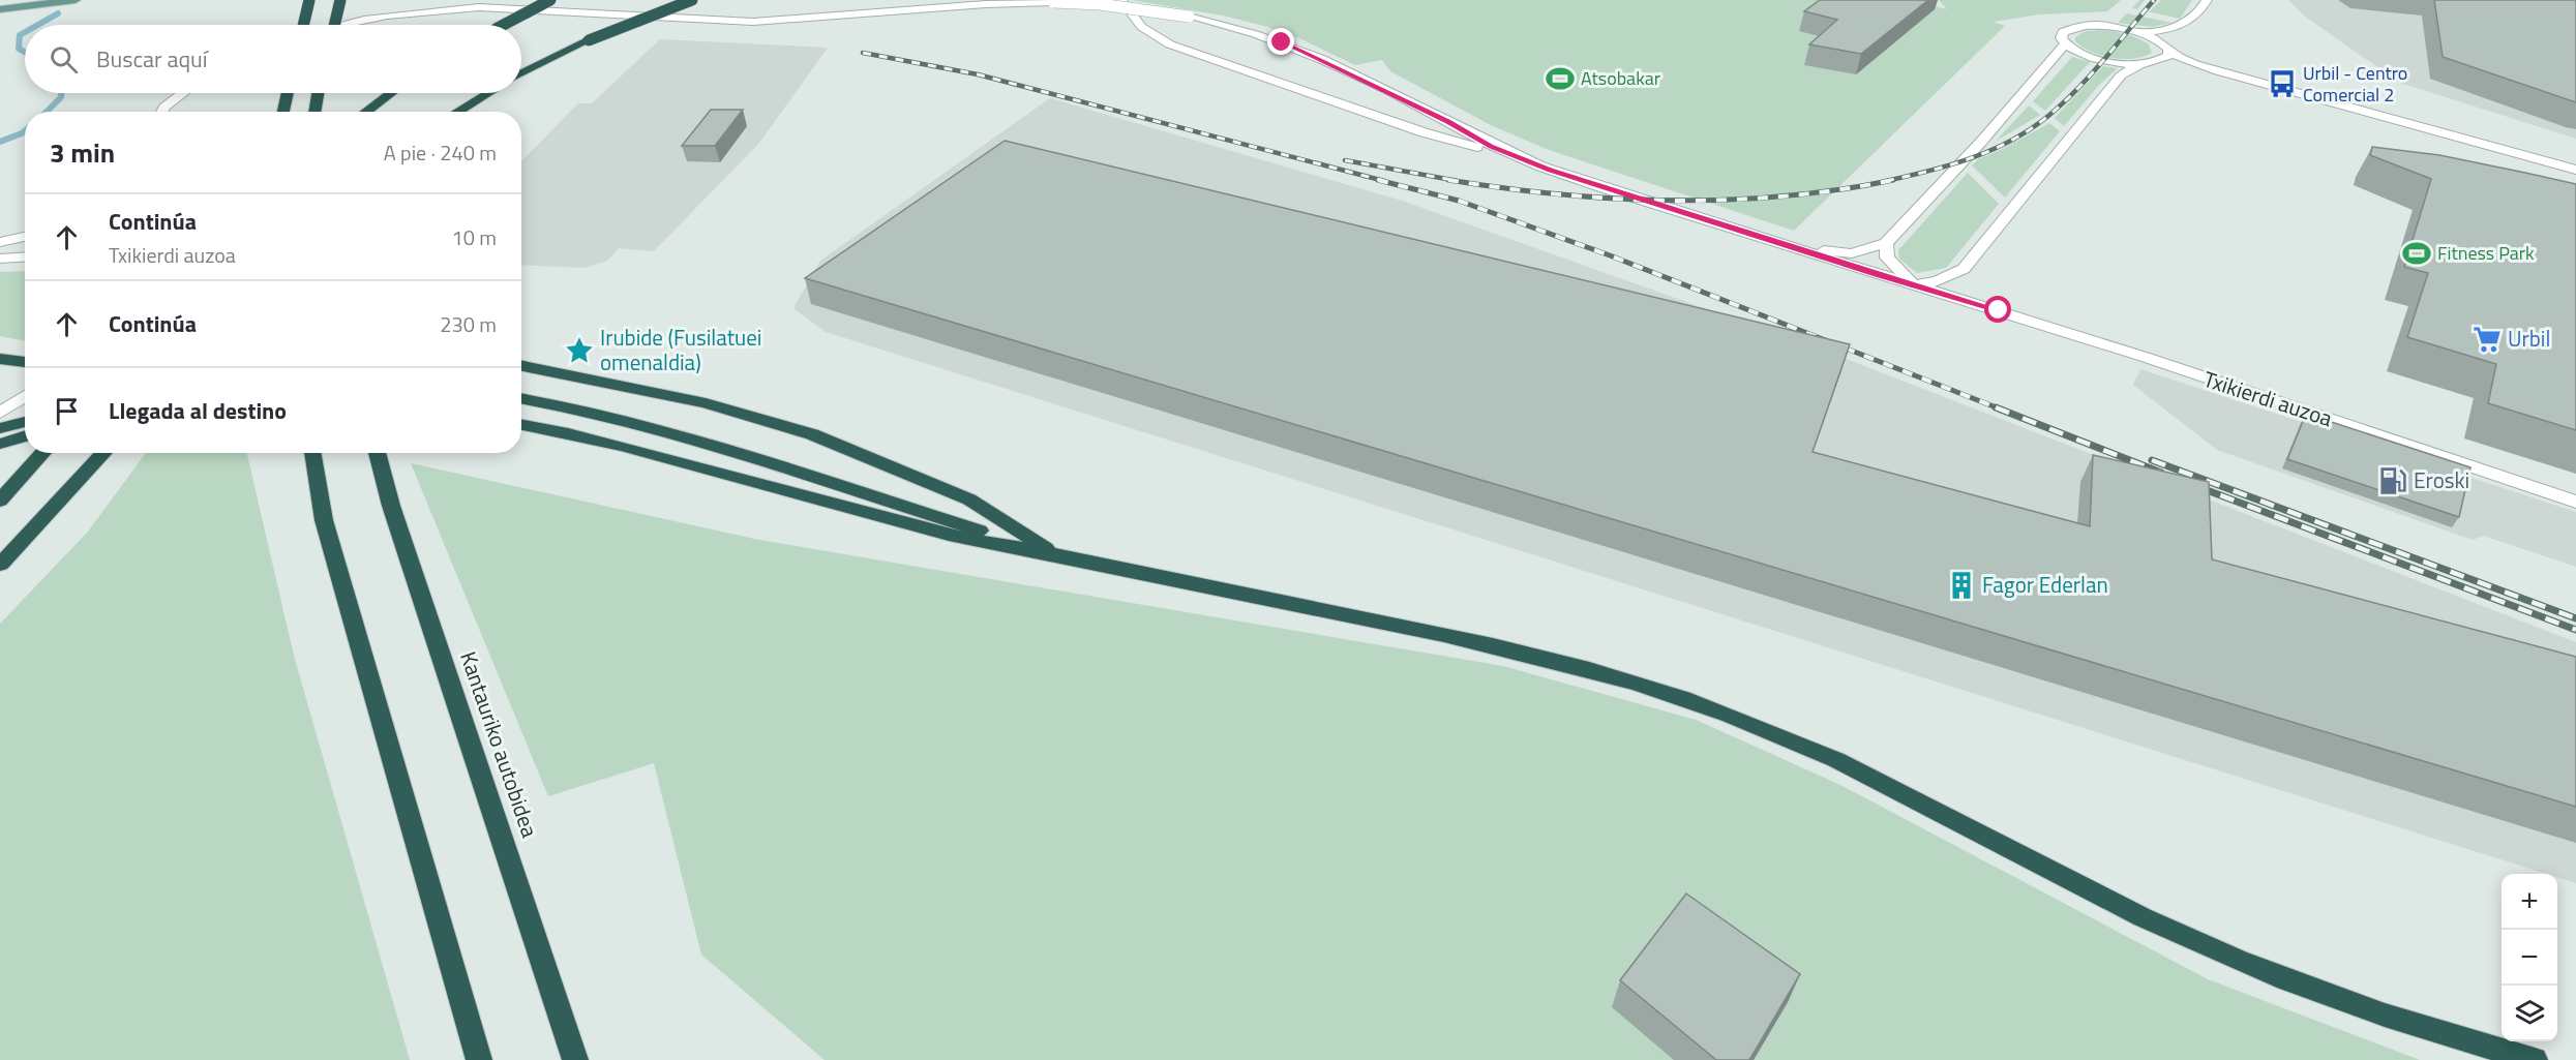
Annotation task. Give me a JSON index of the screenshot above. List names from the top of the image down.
{
  "streets": {
    "highway": ["Kantauriko autobidea"],
    "street": ["Txikierdi auzoa"]
  },
  "places": {
    "sports": ["Atsobakar", "Fitness Park"],
    "bus stop": ["Urbil - Centro Comercial 2"],
    "supermarket": ["Urbil"],
    "place": ["Irubide (Fusilatuei omenaldia)"],
    "fuel station": ["Eroski"],
    "building": ["Fagor Ederlan"]
  },
  "page": {
    "search": "Buscar aquí",
    "heading": ["3 min", "A pie · 240 m"],
    "list": [
      ["Continúa", "Txikierdi auzoa", "10 m"],
      ["Continúa", "230 m"],
      "Llegada al destino"
    ],
    "map_buttons": ["+", "−"]
  }
}
